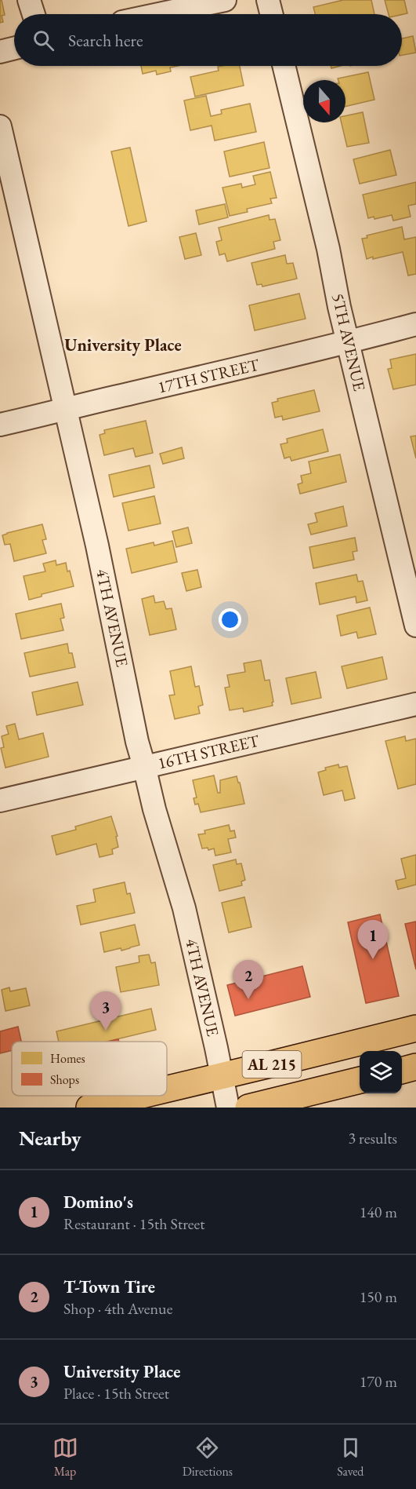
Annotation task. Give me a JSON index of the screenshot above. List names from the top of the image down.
{
  "streets": {
    "main road": ["AL 215"],
    "street": [
      "5TH AVENUE",
      "17TH STREET",
      "4TH AVENUE",
      "16TH STREET"
    ]
  },
  "crossings": [
    ["5TH AVENUE", "17TH STREET"],
    ["17TH STREET", "4TH AVENUE"],
    ["4TH AVENUE", "16TH STREET"],
    ["4TH AVENUE", "AL 215"]
  ],
  "districts": ["University Place"],
  "legend": ["Homes", "Shops"],
  "north": "bottom",
  "page": {
    "search": "Search here",
    "pins": ["1", "2", "3"],
    "heading": ["Nearby", "3 results"],
    "list": [
      {
        "mark": "1",
        "name": "Domino's",
        "note": "Restaurant · 15th Street",
        "value": "140 m"
      },
      {
        "mark": "2",
        "name": "T-Town Tire",
        "note": "Shop · 4th Avenue",
        "value": "150 m"
      },
      {
        "mark": "3",
        "name": "University Place",
        "note": "Place · 15th Street",
        "value": "170 m"
      }
    ],
    "nav": ["Map", "Directions", "Saved"]
  }
}
